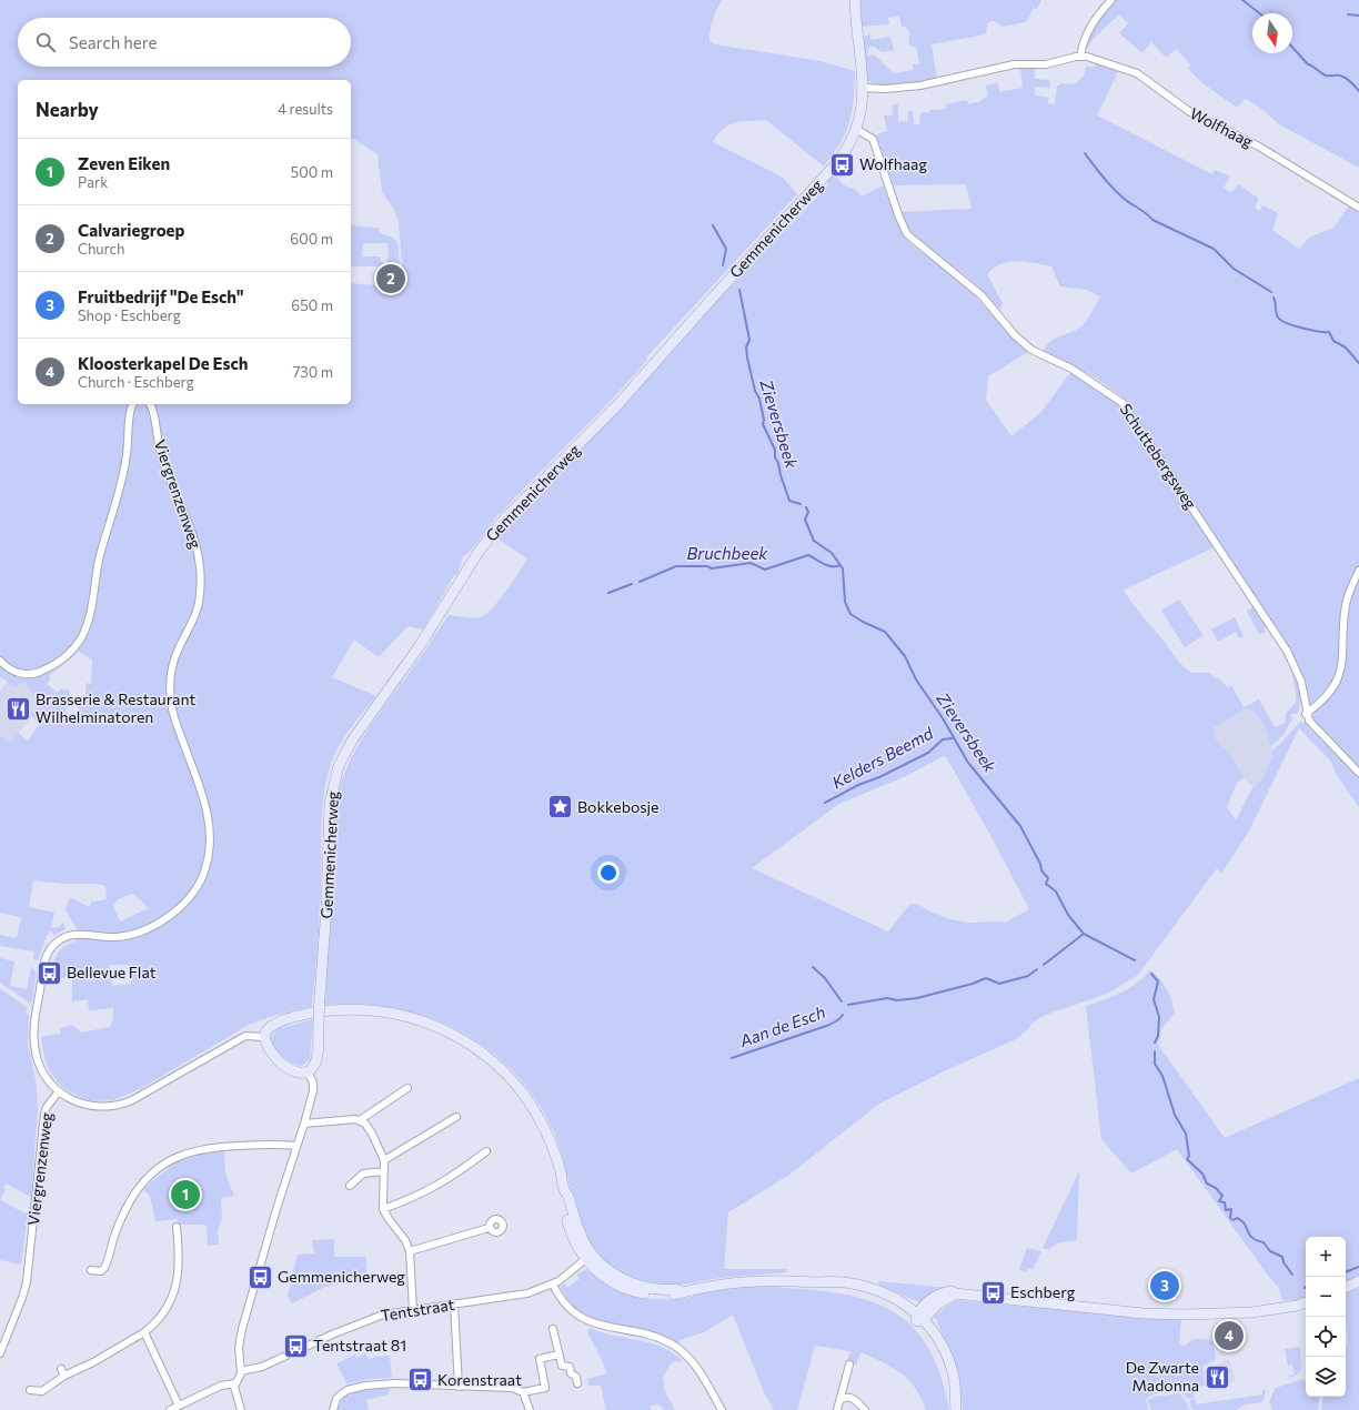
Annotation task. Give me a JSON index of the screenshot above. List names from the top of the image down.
{
  "streets": {
    "main road": ["Gemmenicherweg"],
    "street": [
      "Wolfhaag",
      "Schuttebergsweg",
      "Viergrenzenweg",
      "Tentstraat"
    ]
  },
  "crossings": [
    ["Wolfhaag", "Gemmenicherweg"],
    ["Gemmenicherweg", "Schuttebergsweg"]
  ],
  "water": [
    "Zieversbeek",
    "Bruchbeek",
    "Kelders Beemd",
    "Aan de Esch"
  ],
  "places": {
    "bus stop": [
      "Wolfhaag",
      "Bellevue Flat",
      "Gemmenicherweg",
      "Eschberg",
      "Tentstraat 81",
      "Korenstraat"
    ],
    "restaurant": ["Brasserie & Restaurant Wilhelminatoren", "De Zwarte Madonna"],
    "place": ["Bokkebosje"]
  },
  "north": "bottom",
  "page": {
    "search": "Search here",
    "heading": ["Nearby", "4 results"],
    "list": [
      {
        "mark": "1",
        "name": "Zeven Eiken",
        "note": "Park",
        "value": "500 m"
      },
      {
        "mark": "2",
        "name": "Calvariegroep",
        "note": "Church",
        "value": "600 m"
      },
      {
        "mark": "3",
        "name": "Fruitbedrijf \"De Esch\"",
        "note": "Shop · Eschberg",
        "value": "650 m"
      },
      {
        "mark": "4",
        "name": "Kloosterkapel De Esch",
        "note": "Church · Eschberg",
        "value": "730 m"
      }
    ],
    "pins": [
      "2",
      "1",
      "3",
      "4"
    ],
    "map_buttons": ["+", "−"]
  }
}
